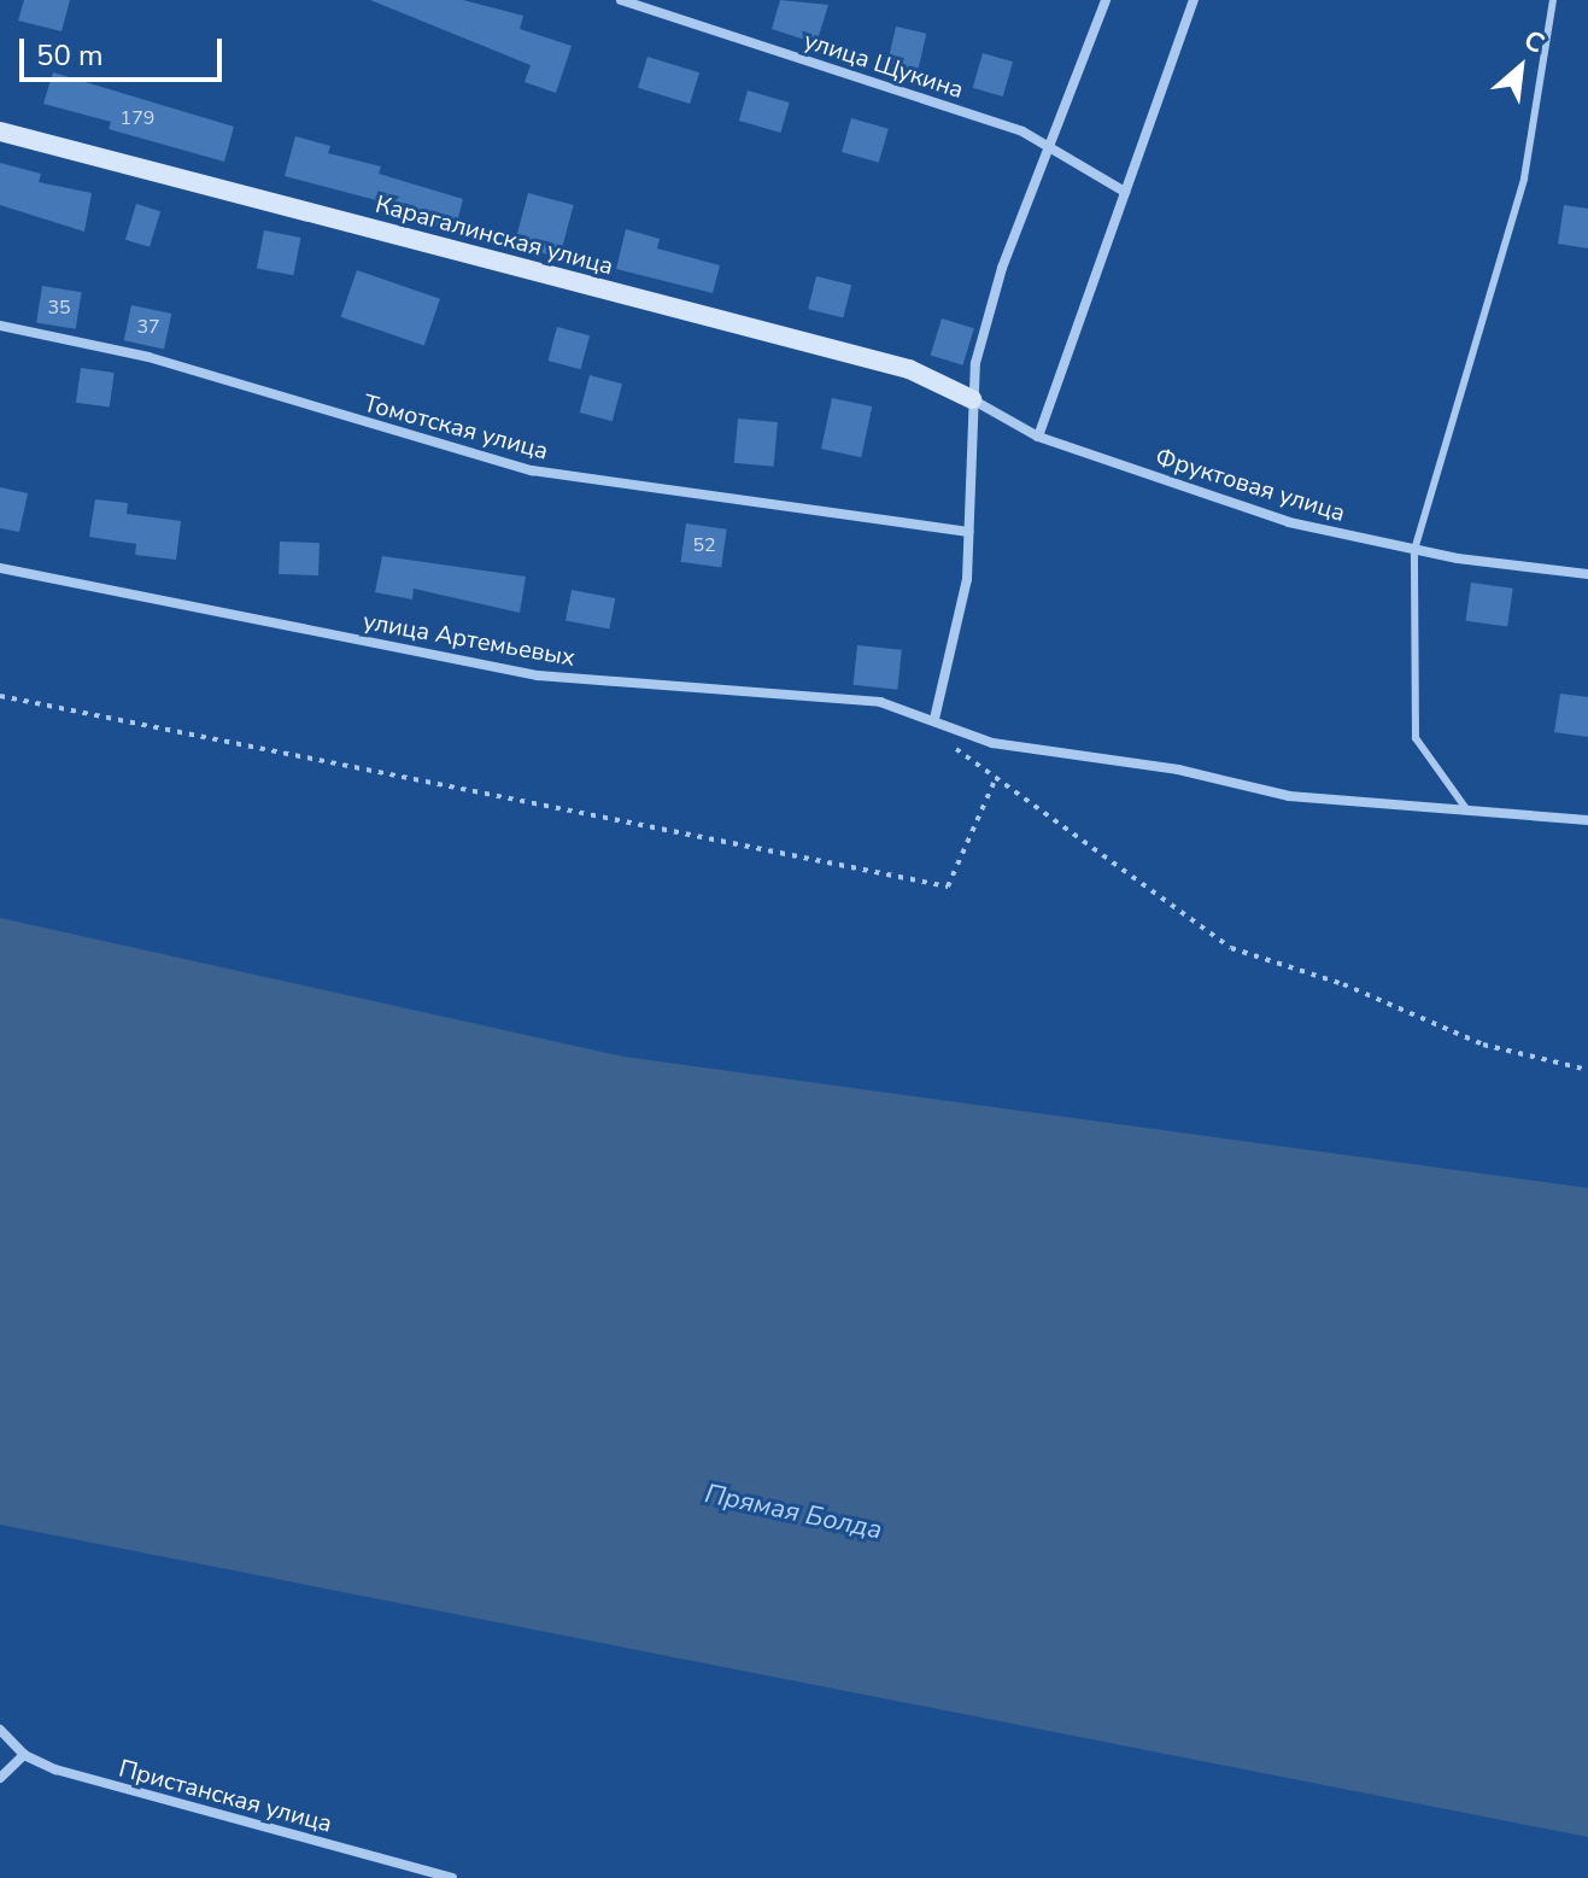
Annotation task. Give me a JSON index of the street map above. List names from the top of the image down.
{
  "streets": {
    "street": [
      "улица Щукина",
      "Карагалинская улица",
      "Томотская улица",
      "Фруктовая улица",
      "улица Артемьевых",
      "Пристанская улица"
    ]
  },
  "crossings": [
    ["Карагалинская улица", "Фруктовая улица"]
  ],
  "water": ["Прямая Болда"],
  "house_numbers": [
    "179",
    "35",
    "37",
    "52"
  ],
  "scale_bar": "50 m",
  "north": "top right"
}
